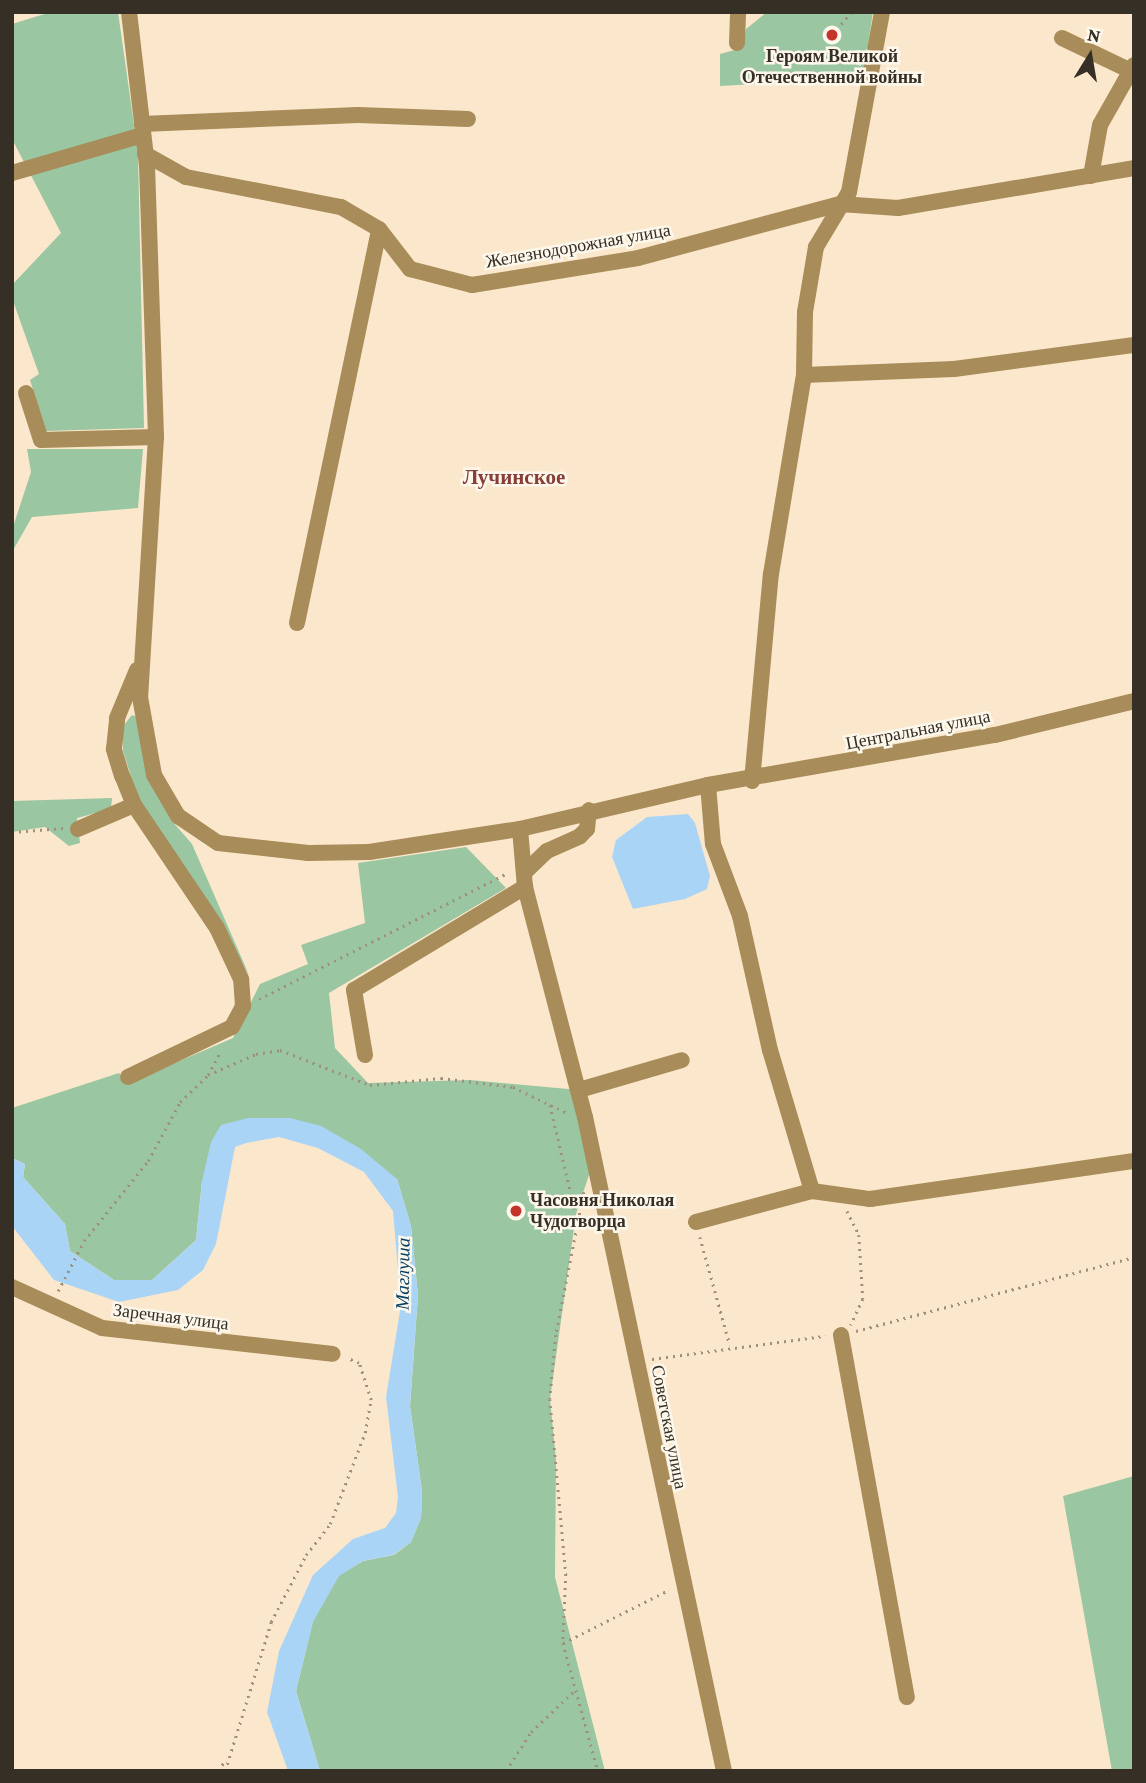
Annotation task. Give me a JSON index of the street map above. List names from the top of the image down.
{
  "streets": {
    "street": [
      "Железнодорожная улица",
      "Центральная улица",
      "Заречная улица",
      "Советская улица"
    ]
  },
  "districts": ["Лучинское"],
  "water": ["Маглуша"],
  "places": ["Героям Великой Отечественной войны", "Часовня Николая Чудотворца"],
  "north": "top"
}
